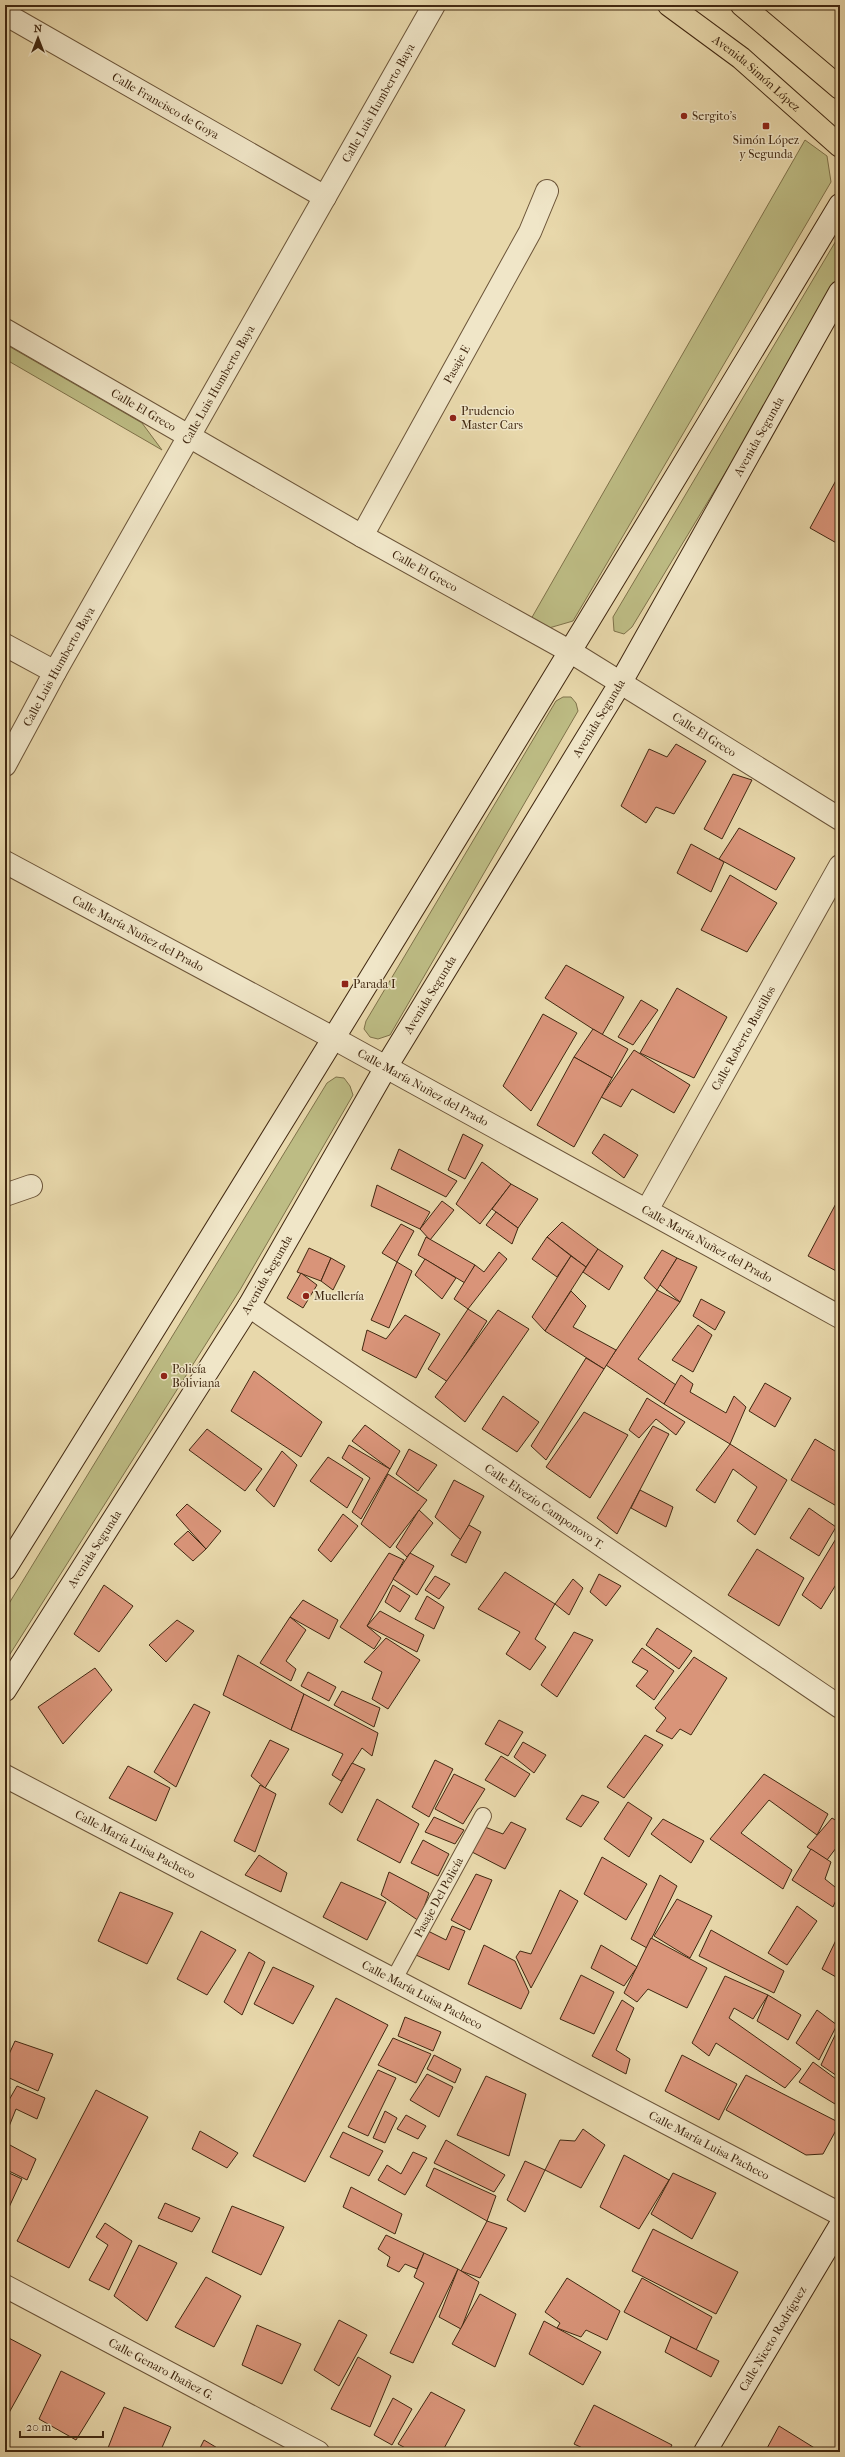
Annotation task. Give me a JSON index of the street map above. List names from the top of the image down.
{
  "streets": {
    "main road": ["Avenida Simón López"],
    "street": [
      "Calle Luis Humberto Baya",
      "Calle Francisco de Goya",
      "Pasaje E",
      "Calle El Greco",
      "Avenida Segunda",
      "Calle María Nuñez del Prado",
      "Calle Roberto Bustillos",
      "Calle Elvezio Camponovo T.",
      "Calle María Luisa Pacheco",
      "Calle Niceto Rodríguez",
      "Calle Genaro Ibañez G."
    ],
    "lane": ["Pasaje Del Policía"]
  },
  "crossings": [
    ["Calle Luis Humberto Baya", "Calle Francisco de Goya"],
    ["Calle Luis Humberto Baya", "Calle El Greco"],
    ["Pasaje E", "Calle El Greco"],
    ["Calle El Greco", "Avenida Segunda"],
    ["Avenida Segunda", "Calle María Nuñez del Prado"],
    ["Avenida Segunda", "Calle Elvezio Camponovo T."],
    ["Calle María Nuñez del Prado", "Calle Roberto Bustillos"],
    ["Calle María Luisa Pacheco", "Pasaje Del Policía"]
  ],
  "places": {
    "other": [
      "Sergito's",
      "Prudencio Master Cars",
      "Muellería",
      "Policía Boliviana"
    ],
    "transit": ["Simón López y Segunda", "Parada I"]
  },
  "scale_bar": "20 m",
  "north": "top"
}
